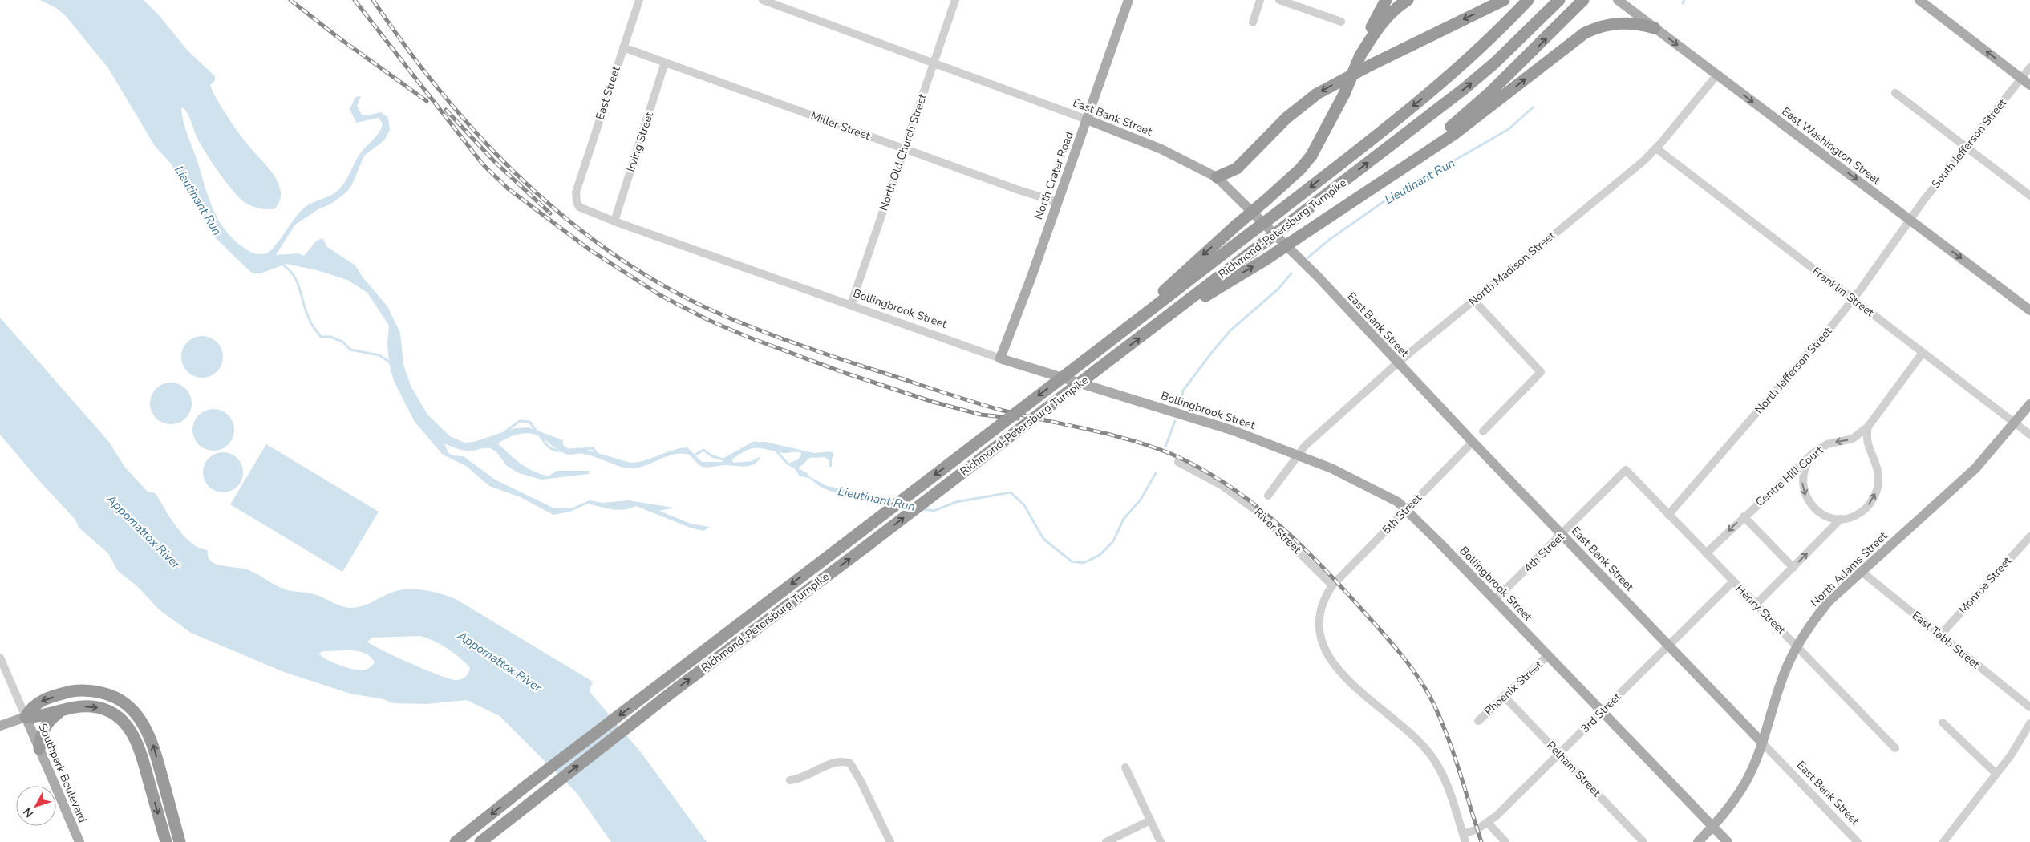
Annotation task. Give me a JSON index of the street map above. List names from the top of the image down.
{
  "streets": {
    "highway": ["Richmond-Petersburg Turnpike"],
    "main road": [
      "East Bank Street",
      "East Washington Street",
      "North Crater Road",
      "Bollingbrook Street",
      "North Adams Street",
      "Southpark Boulevard"
    ],
    "street": [
      "East Street",
      "Miller Street",
      "Irving Street",
      "South Jefferson Street",
      "North Old Church Street",
      "North Madison Street",
      "Franklin Street",
      "North Jefferson Street",
      "Centre Hill Court",
      "5th Street",
      "River Street",
      "4th Street",
      "Monroe Street",
      "Henry Street",
      "East Tabb Street",
      "Phoenix Street",
      "3rd Street",
      "Pelham Street"
    ]
  },
  "crossings": [
    ["East Street", "Miller Street"],
    ["East Street", "Bollingbrook Street"],
    ["East Bank Street", "North Old Church Street"],
    ["East Bank Street", "North Crater Road"],
    ["East Bank Street", "North Madison Street"],
    ["East Bank Street", "5th Street"],
    ["East Bank Street", "4th Street"],
    ["East Bank Street", "North Adams Street"],
    ["East Bank Street", "3rd Street"],
    ["Miller Street", "Irving Street"],
    ["Miller Street", "North Old Church Street"],
    ["Miller Street", "North Crater Road"],
    ["Irving Street", "Bollingbrook Street"],
    ["South Jefferson Street", "East Washington Street"],
    ["South Jefferson Street", "North Jefferson Street"],
    ["East Washington Street", "North Madison Street"],
    ["East Washington Street", "North Jefferson Street"],
    ["North Old Church Street", "Bollingbrook Street"],
    ["North Crater Road", "Bollingbrook Street"],
    ["North Madison Street", "Franklin Street"],
    ["North Madison Street", "Bollingbrook Street"],
    ["Franklin Street", "North Jefferson Street"],
    ["Franklin Street", "Centre Hill Court"],
    ["Franklin Street", "North Adams Street"],
    ["Bollingbrook Street", "5th Street"],
    ["Bollingbrook Street", "4th Street"],
    ["Bollingbrook Street", "North Adams Street"],
    ["Bollingbrook Street", "Phoenix Street"],
    ["Bollingbrook Street", "3rd Street"],
    ["North Jefferson Street", "Henry Street"],
    ["Centre Hill Court", "Henry Street"],
    ["5th Street", "River Street"],
    ["4th Street", "Henry Street"],
    ["North Adams Street", "Henry Street"],
    ["North Adams Street", "East Tabb Street"],
    ["Monroe Street", "East Tabb Street"],
    ["Henry Street", "3rd Street"],
    ["Phoenix Street", "Pelham Street"],
    ["3rd Street", "Pelham Street"]
  ],
  "one_way": ["East Washington Street"],
  "water": ["Lieutinant Run", "Appomattox River"],
  "north": "bottom left"
}
